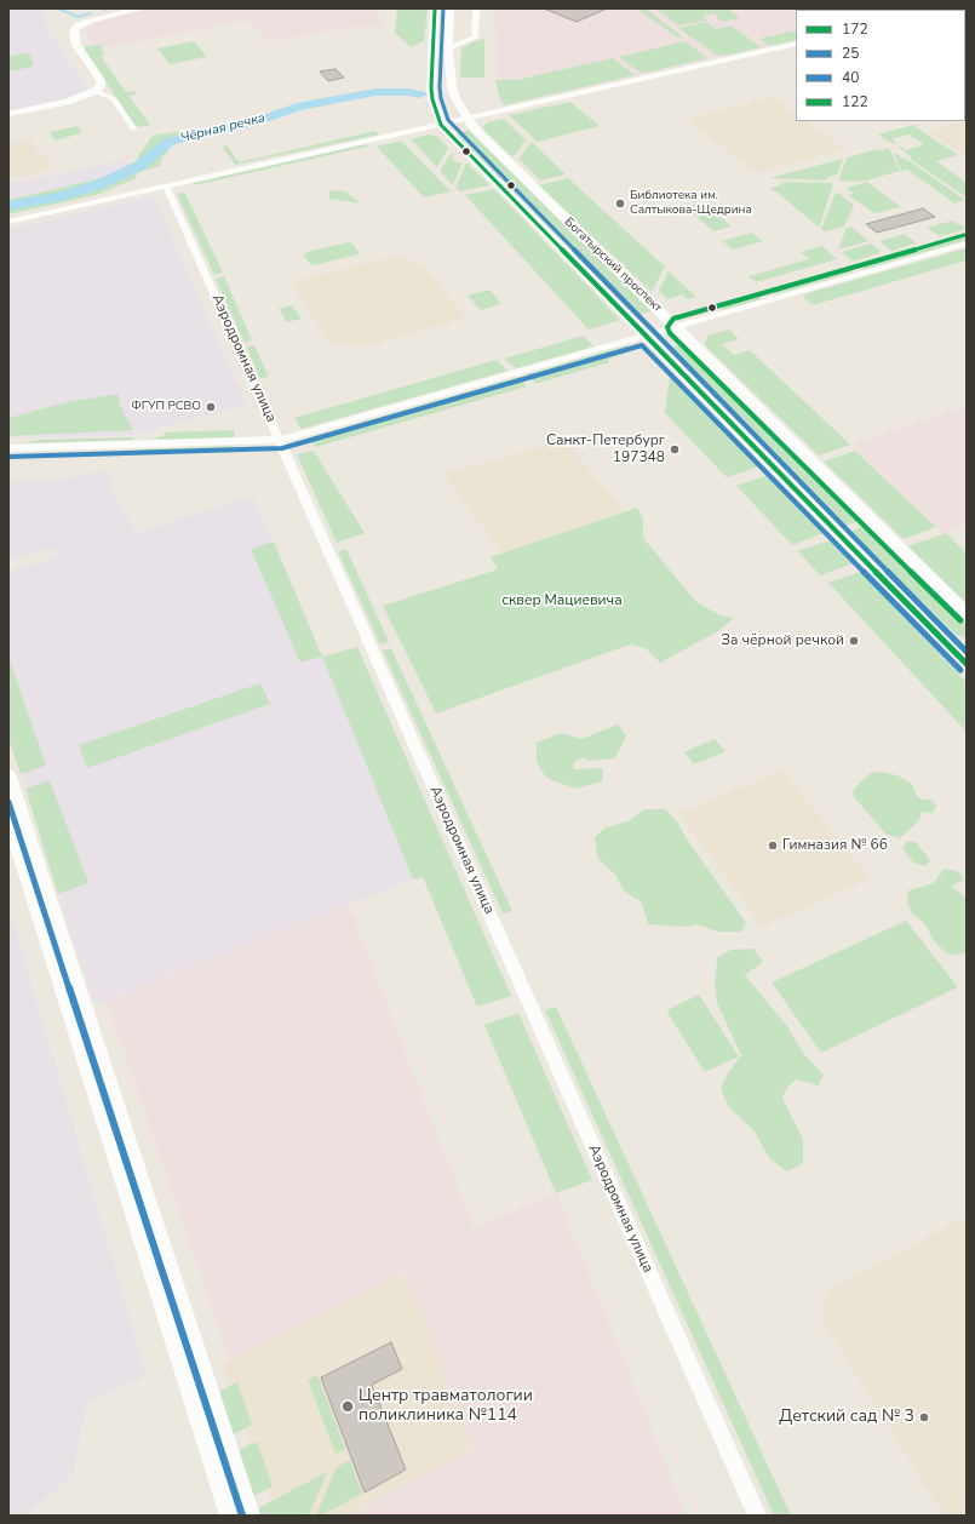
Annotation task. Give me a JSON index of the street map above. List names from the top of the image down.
{
  "streets": {
    "main road": ["Богатырский проспект"],
    "street": ["Аэродромная улица"]
  },
  "water": ["Чёрная речка"],
  "parks": ["сквер Мациевича"],
  "places": [
    "Библиотека им. Салтыкова-Щедрина",
    "ФГУП РСВО",
    "Санкт-Петербург 197348",
    "За чёрной речкой",
    "Гимназия № 66",
    "Центр травматологии поликлиника №114",
    "Детский сад № 3"
  ],
  "lines": [
    "transit line 172",
    "transit line 40",
    "transit line 122",
    "transit line 25"
  ],
  "legend": [
    "172",
    "25",
    "40",
    "122"
  ]
}
